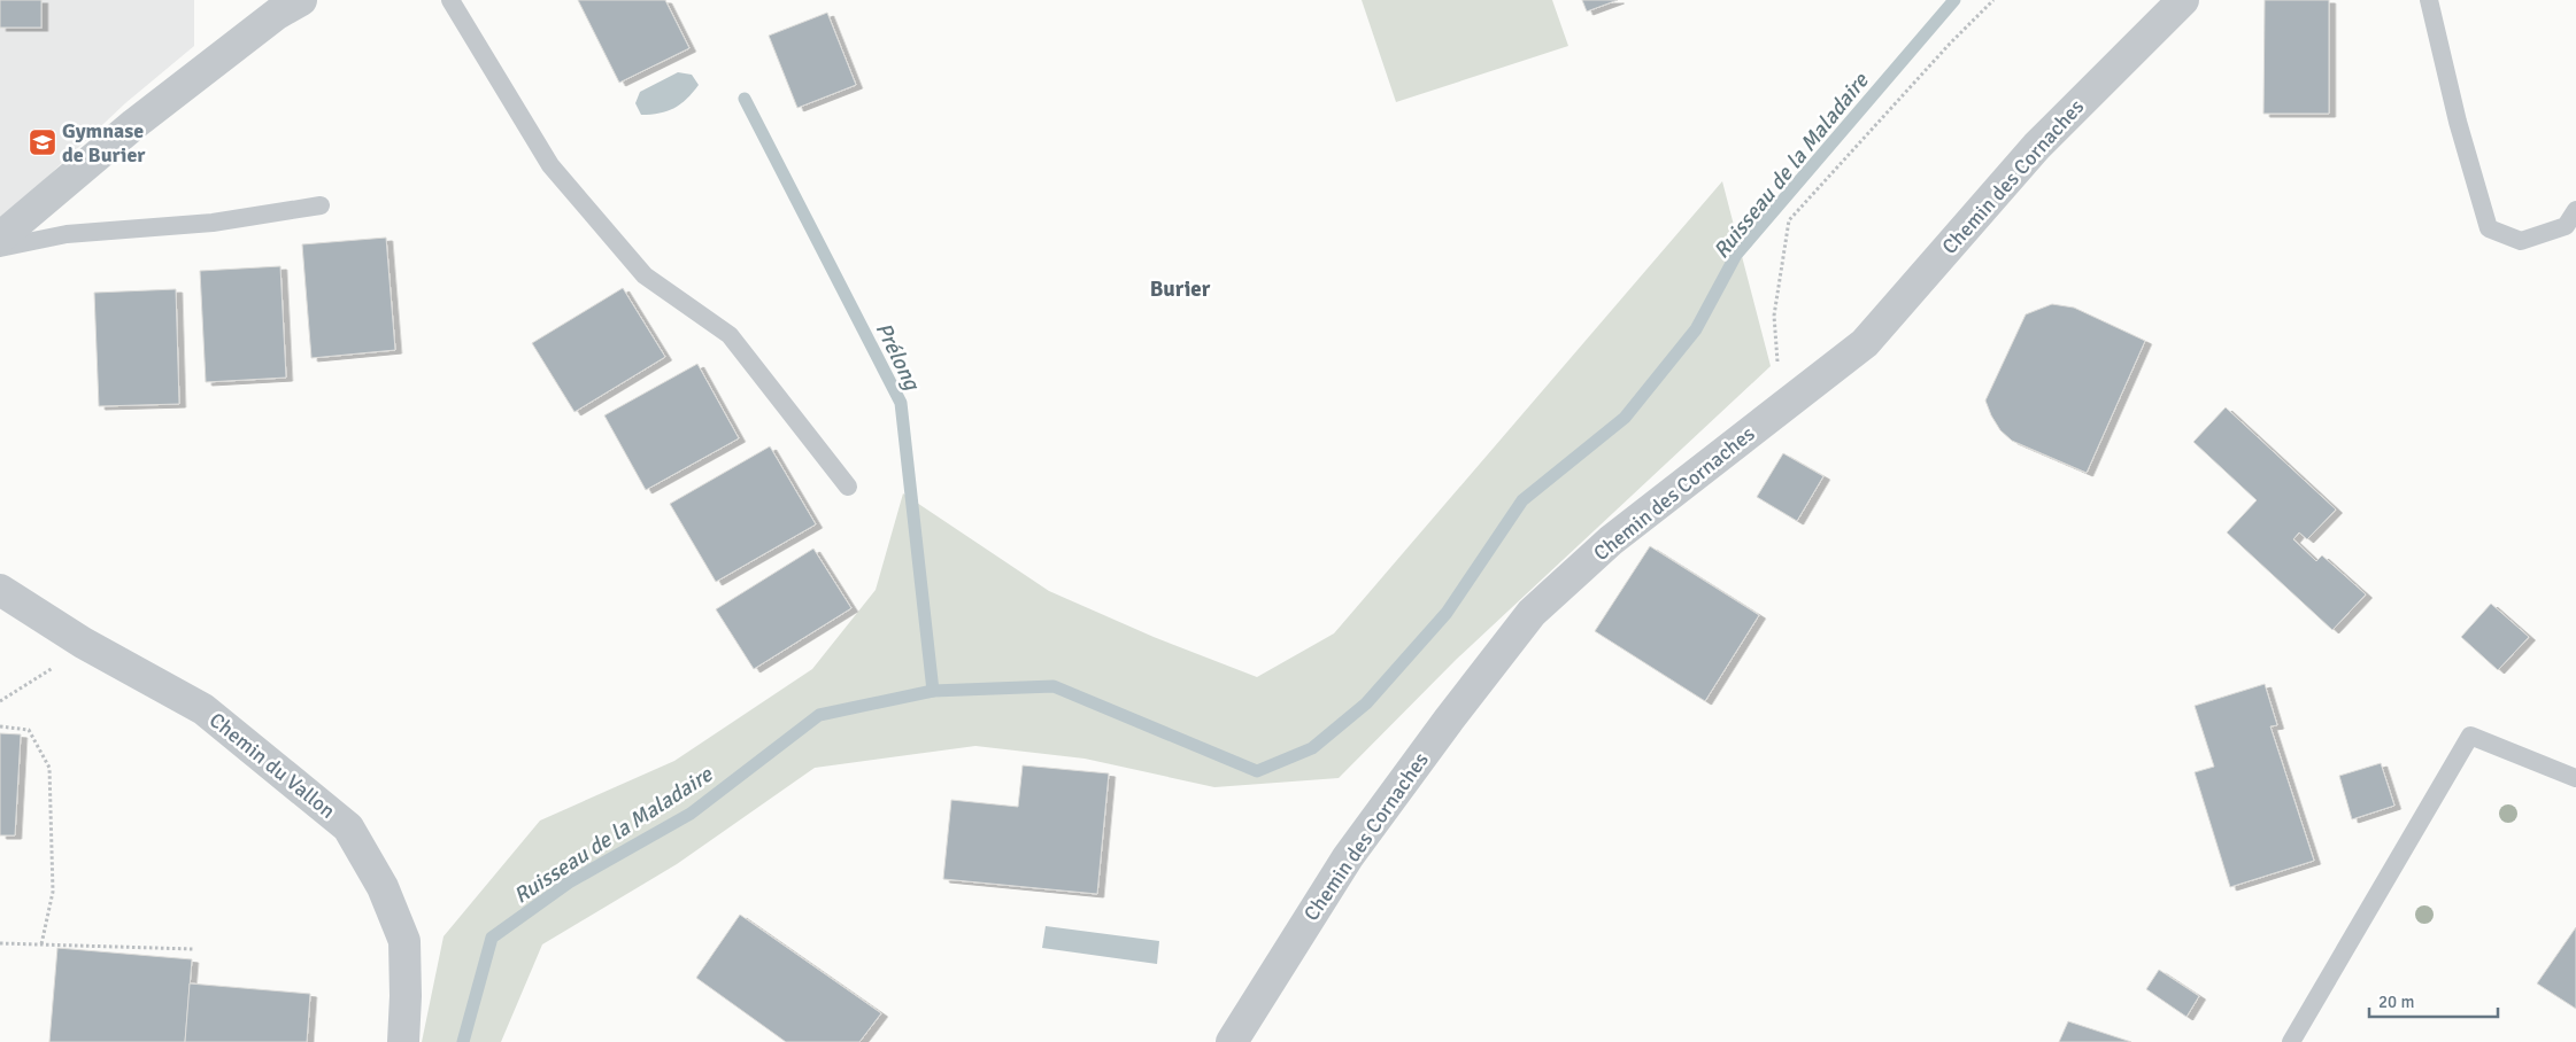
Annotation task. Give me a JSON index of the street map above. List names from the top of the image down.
{
  "streets": {
    "street": ["Chemin des Cornaches", "Chemin du Vallon"]
  },
  "districts": ["Burier"],
  "water": ["Ruisseau de la Maladaire", "Prélong"],
  "places": {
    "school or university": ["Gymnase de Burier"]
  },
  "scale_bar": "20 m"
}
